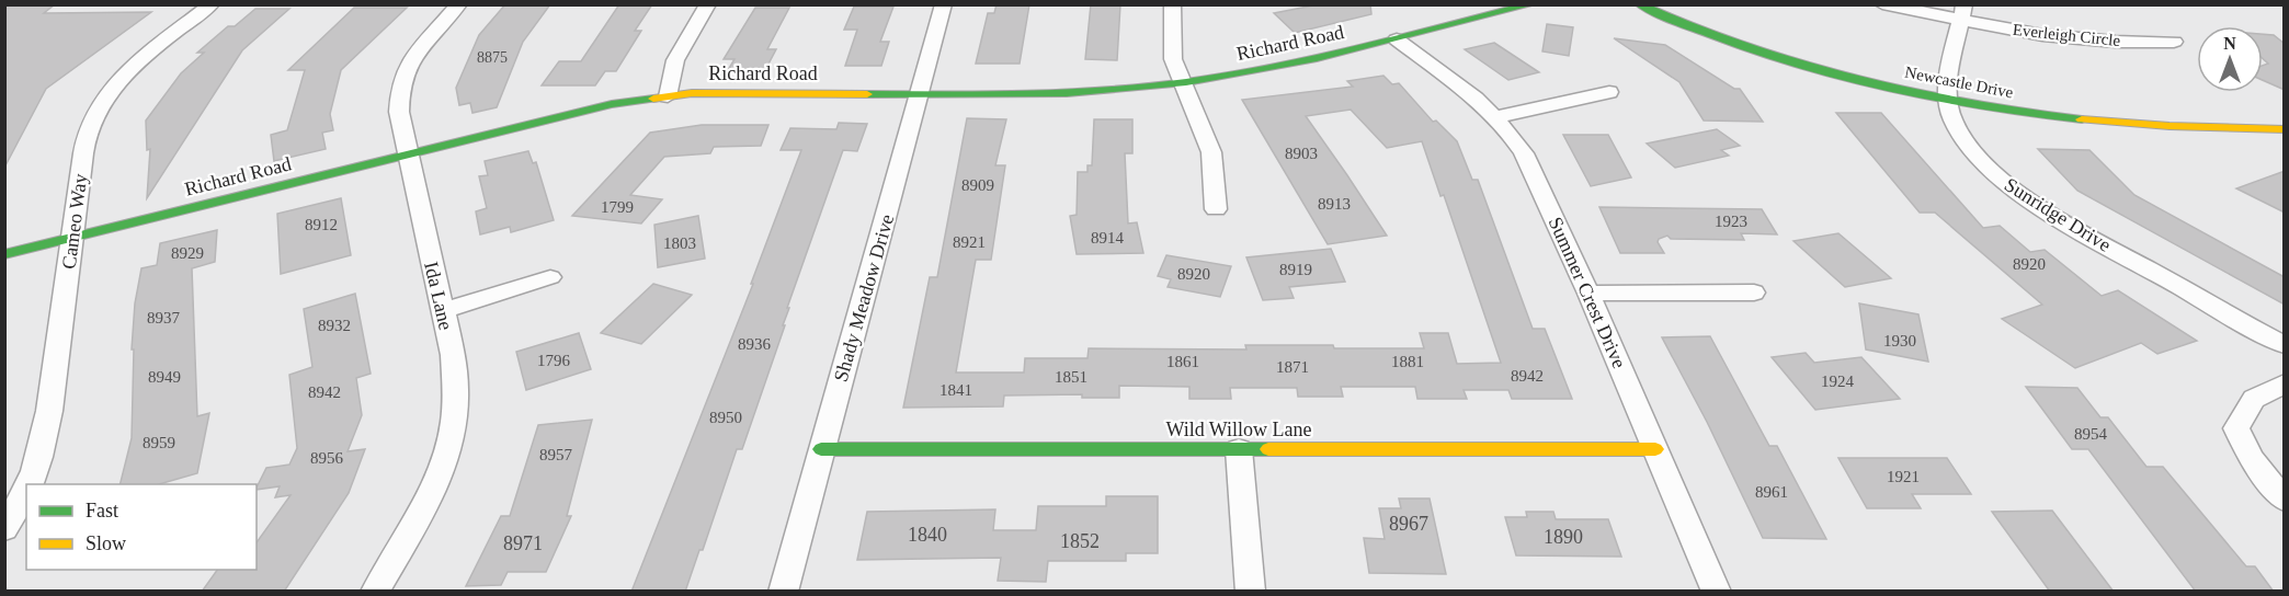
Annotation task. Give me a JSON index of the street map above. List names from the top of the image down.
{
  "streets": {
    "street": [
      "Everleigh Circle",
      "Richard Road",
      "Newcastle Drive",
      "Sunridge Drive",
      "Cameo Way",
      "Summer Crest Drive",
      "Ida Lane",
      "Shady Meadow Drive",
      "Wild Willow Lane"
    ]
  },
  "crossings": [
    ["Everleigh Circle", "Sunridge Drive"],
    ["Richard Road", "Cameo Way"],
    ["Richard Road", "Summer Crest Drive"],
    ["Richard Road", "Ida Lane"],
    ["Richard Road", "Shady Meadow Drive"],
    ["Newcastle Drive", "Sunridge Drive"],
    ["Summer Crest Drive", "Wild Willow Lane"],
    ["Shady Meadow Drive", "Wild Willow Lane"]
  ],
  "house_numbers": [
    "8875",
    "8903",
    "8909",
    "8913",
    "1799",
    "1923",
    "8912",
    "8914",
    "8921",
    "1803",
    "8929",
    "8920",
    "8919",
    "8920",
    "8937",
    "8932",
    "1930",
    "8936",
    "1796",
    "1861",
    "1881",
    "1871",
    "8942",
    "8949",
    "1851",
    "1924",
    "1841",
    "8942",
    "8950",
    "8954",
    "8959",
    "8957",
    "8956",
    "1921",
    "8961",
    "8967",
    "1840",
    "1890",
    "1852",
    "8971"
  ],
  "legend": ["Fast", "Slow"],
  "north": "top"
}
